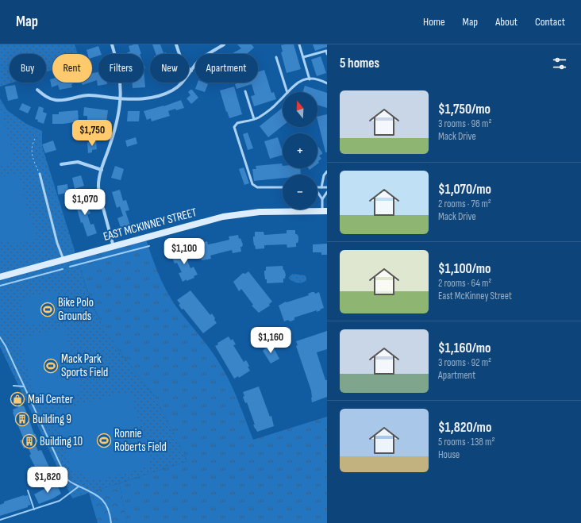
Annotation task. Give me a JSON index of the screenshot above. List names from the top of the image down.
{
  "streets": {
    "main road": ["EAST MCKINNEY STREET"]
  },
  "places": {
    "sports": ["Bike Polo Grounds", "Mack Park Sports Field", "Ronnie Roberts Field"],
    "shop": ["Mail Center"],
    "building": ["Building 9", "Building 10"]
  },
  "north": "top",
  "page": {
    "header": "Map",
    "nav": [
      "Home",
      "Map",
      "About",
      "Contact"
    ],
    "heading": "5 homes",
    "chip": [
      "Buy",
      "Rent",
      "Filters",
      "New",
      "Apartment"
    ],
    "list": [
      {
        "name": "$1,750/mo",
        "note": "3 rooms · 98 m² · Mack Drive"
      },
      {
        "name": "$1,070/mo",
        "note": "2 rooms · 76 m² · Mack Drive"
      },
      {
        "name": "$1,100/mo",
        "note": "2 rooms · 64 m² · East McKinney Street"
      },
      {
        "name": "$1,160/mo",
        "note": "3 rooms · 92 m² · Apartment"
      },
      {
        "name": "$1,820/mo",
        "note": "5 rooms · 138 m² · House"
      }
    ],
    "map_buttons": ["+", "−"],
    "price": [
      "$1,750",
      "$1,070",
      "$1,100",
      "$1,160",
      "$1,820"
    ]
  }
}
